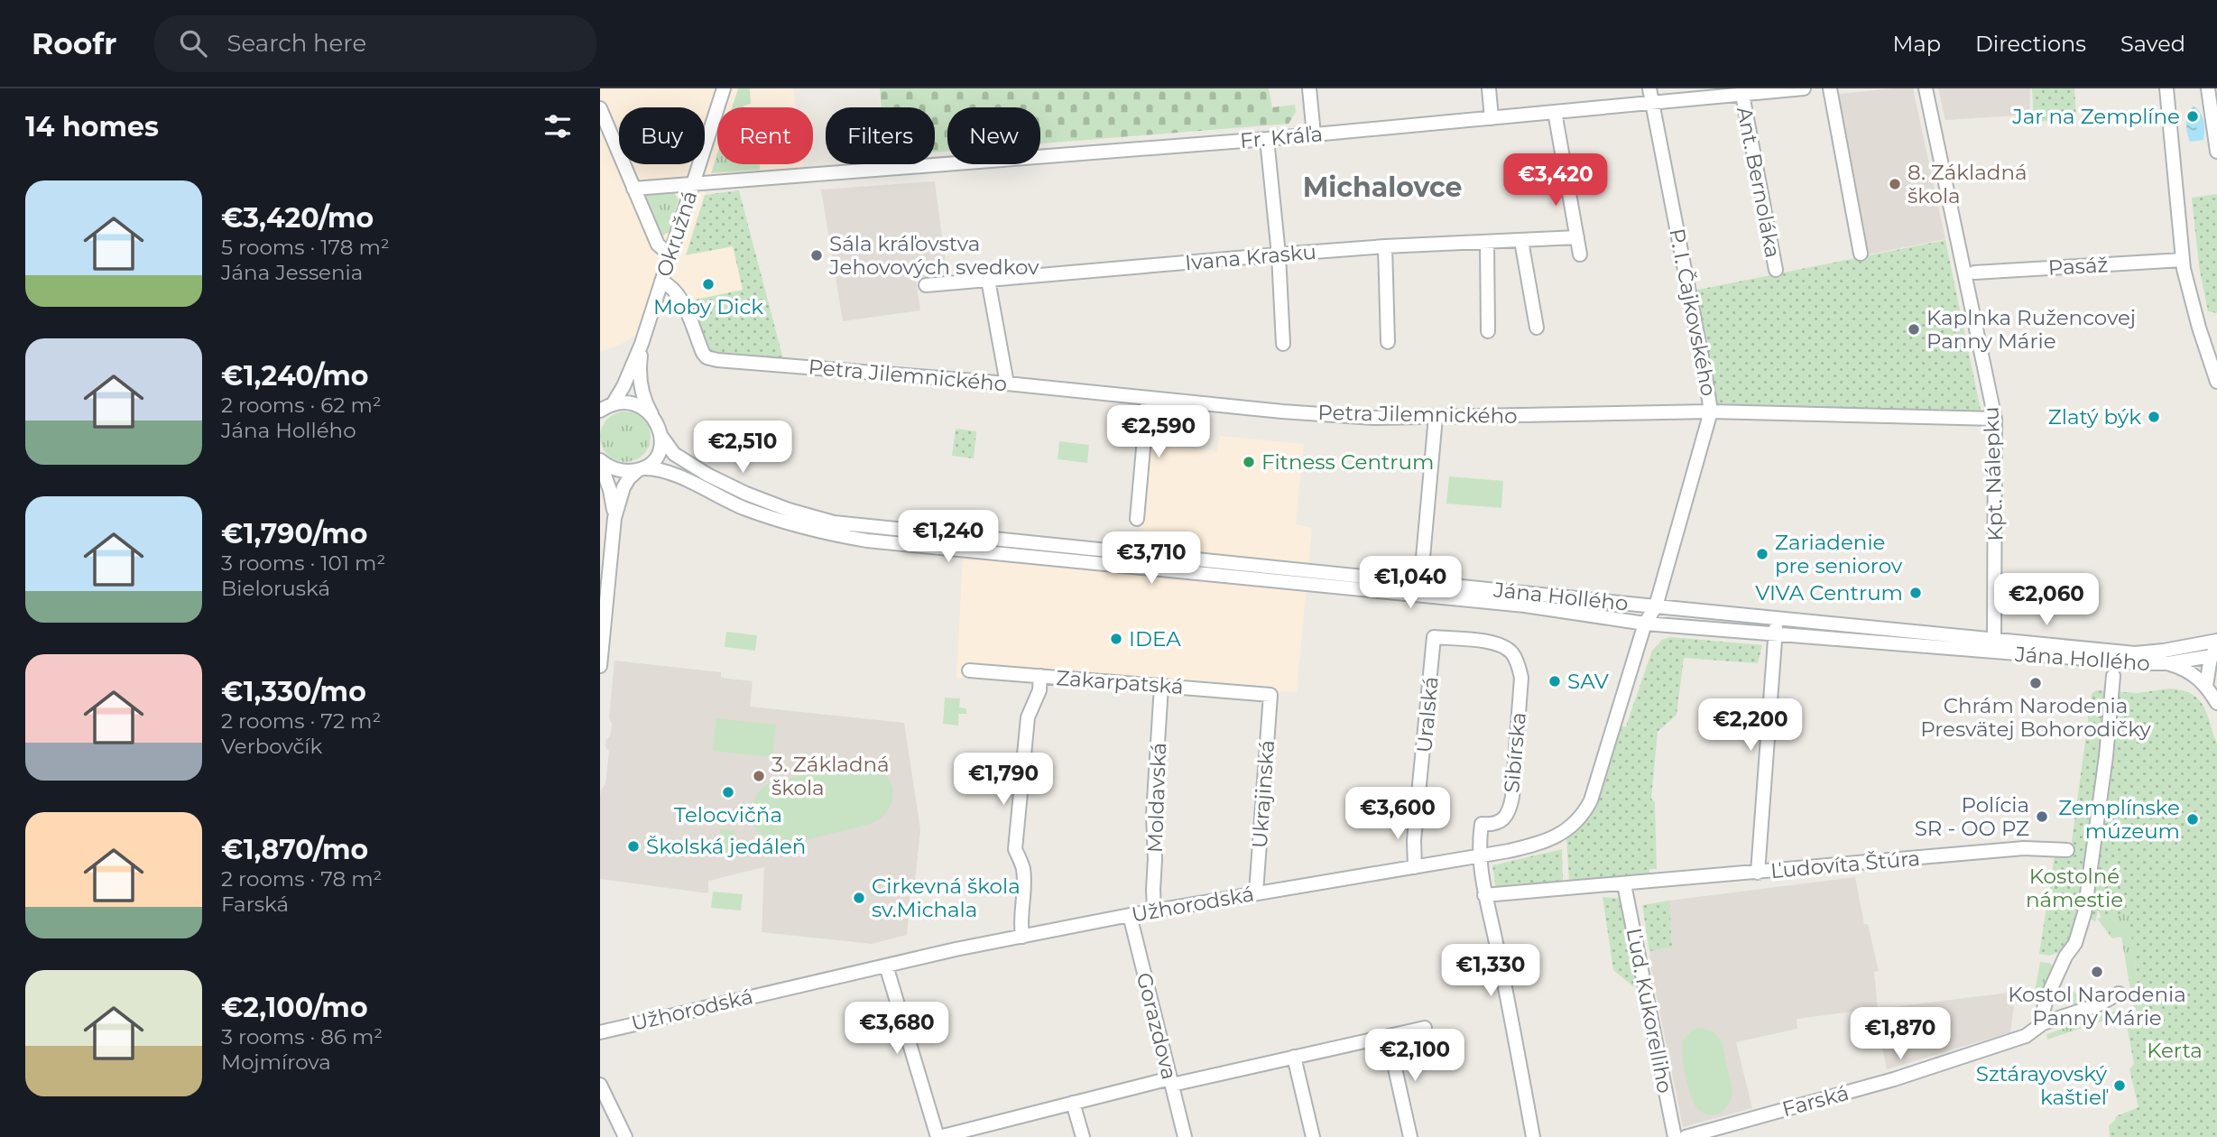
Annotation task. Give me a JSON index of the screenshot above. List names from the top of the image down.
{
  "streets": {
    "street": [
      "Fr. Kráľa",
      "Ant. Bernoláka",
      "Okružná",
      "Ivana Krasku",
      "Pasáž",
      "P. I. Čajkovského",
      "Petra Jilemnického",
      "Kpt. Nálepku",
      "Jána Hollého",
      "Zakarpatská",
      "Uralská",
      "Sibírska",
      "Ukrajinská",
      "Moldavská",
      "Ľudovíta Štúra",
      "Užhorodská",
      "Ľud. Kukorelliho",
      "Gorazdova",
      "Farská"
    ]
  },
  "crossings": [
    ["Fr. Kráľa", "Ant. Bernoláka"],
    ["Fr. Kráľa", "Okružná"],
    ["Fr. Kráľa", "P. I. Čajkovského"],
    ["Okružná", "Petra Jilemnického"],
    ["Okružná", "Jána Hollého"],
    ["P. I. Čajkovského", "Petra Jilemnického"],
    ["P. I. Čajkovského", "Jána Hollého"],
    ["Petra Jilemnického", "Kpt. Nálepku"],
    ["Kpt. Nálepku", "Jána Hollého"],
    ["Jána Hollého", "Užhorodská"],
    ["Zakarpatská", "Ukrajinská"],
    ["Zakarpatská", "Moldavská"],
    ["Uralská", "Sibírska"],
    ["Uralská", "Užhorodská"],
    ["Sibírska", "Užhorodská"],
    ["Ukrajinská", "Užhorodská"],
    ["Moldavská", "Užhorodská"],
    ["Ľudovíta Štúra", "Ľud. Kukorelliho"],
    ["Užhorodská", "Gorazdova"]
  ],
  "districts": ["Michalovce"],
  "parks": ["Kostolné námestie", "Kerta"],
  "places": [
    "Jar na Zemplíne",
    "8. Základná škola",
    "Sála kráľovstva Jehovových svedkov",
    "Moby Dick",
    "Kaplnka Ružencovej Panny Márie",
    "Zlatý býk",
    "Fitness Centrum",
    "Zariadenie pre seniorov",
    "VIVA Centrum",
    "IDEA",
    "SAV",
    "Chrám Narodenia Presvätej Bohorodičky",
    "3. Základná škola",
    "Telocvičňa",
    "Polícia SR - OO PZ",
    "Zemplínske múzeum",
    "Školská jedáleň",
    "Cirkevná škola sv.Michala",
    "Kostol Narodenia Panny Márie",
    "Sztárayovský kaštieľ"
  ],
  "page": {
    "header": "Roofr",
    "search": "Search here",
    "nav": ["Map", "Directions", "Saved"],
    "heading": "14 homes",
    "chip": [
      "Buy",
      "Rent",
      "Filters",
      "New"
    ],
    "price": [
      "€3,420",
      "€2,590",
      "€2,510",
      "€1,240",
      "€3,710",
      "€1,040",
      "€2,060",
      "€2,200",
      "€1,790",
      "€3,600",
      "€1,330",
      "€3,680",
      "€1,870",
      "€2,100"
    ],
    "list": [
      {
        "name": "€3,420/mo",
        "note": "5 rooms · 178 m² · Jána Jessenia"
      },
      {
        "name": "€1,240/mo",
        "note": "2 rooms · 62 m² · Jána Hollého"
      },
      {
        "name": "€1,790/mo",
        "note": "3 rooms · 101 m² · Bieloruská"
      },
      {
        "name": "€1,330/mo",
        "note": "2 rooms · 72 m² · Verbovčík"
      },
      {
        "name": "€1,870/mo",
        "note": "2 rooms · 78 m² · Farská"
      },
      {
        "name": "€2,100/mo",
        "note": "3 rooms · 86 m² · Mojmírova"
      }
    ]
  }
}
